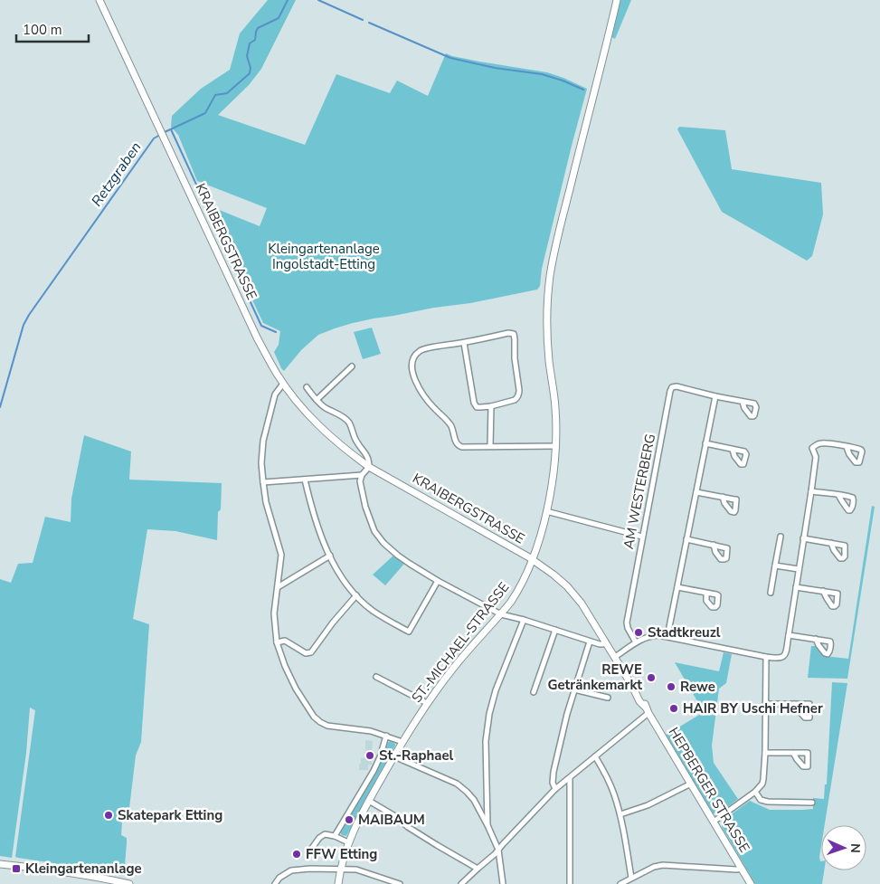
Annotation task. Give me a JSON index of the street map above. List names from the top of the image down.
{
  "streets": {
    "street": [
      "KRAIBERGSTRASSE",
      "AM WESTERBERG",
      "ST.-MICHAEL-STRASSE",
      "HEPBERGER STRASSE"
    ]
  },
  "crossings": [
    ["KRAIBERGSTRASSE", "ST.-MICHAEL-STRASSE"],
    ["KRAIBERGSTRASSE", "HEPBERGER STRASSE"],
    ["ST.-MICHAEL-STRASSE", "HEPBERGER STRASSE"]
  ],
  "water": ["Retzgraben"],
  "parks": ["Kleingartenanlage Ingolstadt-Etting"],
  "places": {
    "other": [
      "Stadtkreuzl",
      "REWE Getränkemarkt",
      "Rewe",
      "HAIR BY Uschi Hefner",
      "St.-Raphael",
      "Skatepark Etting",
      "MAIBAUM",
      "FFW Etting"
    ],
    "transit": ["Kleingartenanlage"]
  },
  "scale_bar": "100 m",
  "north": "right"
}
